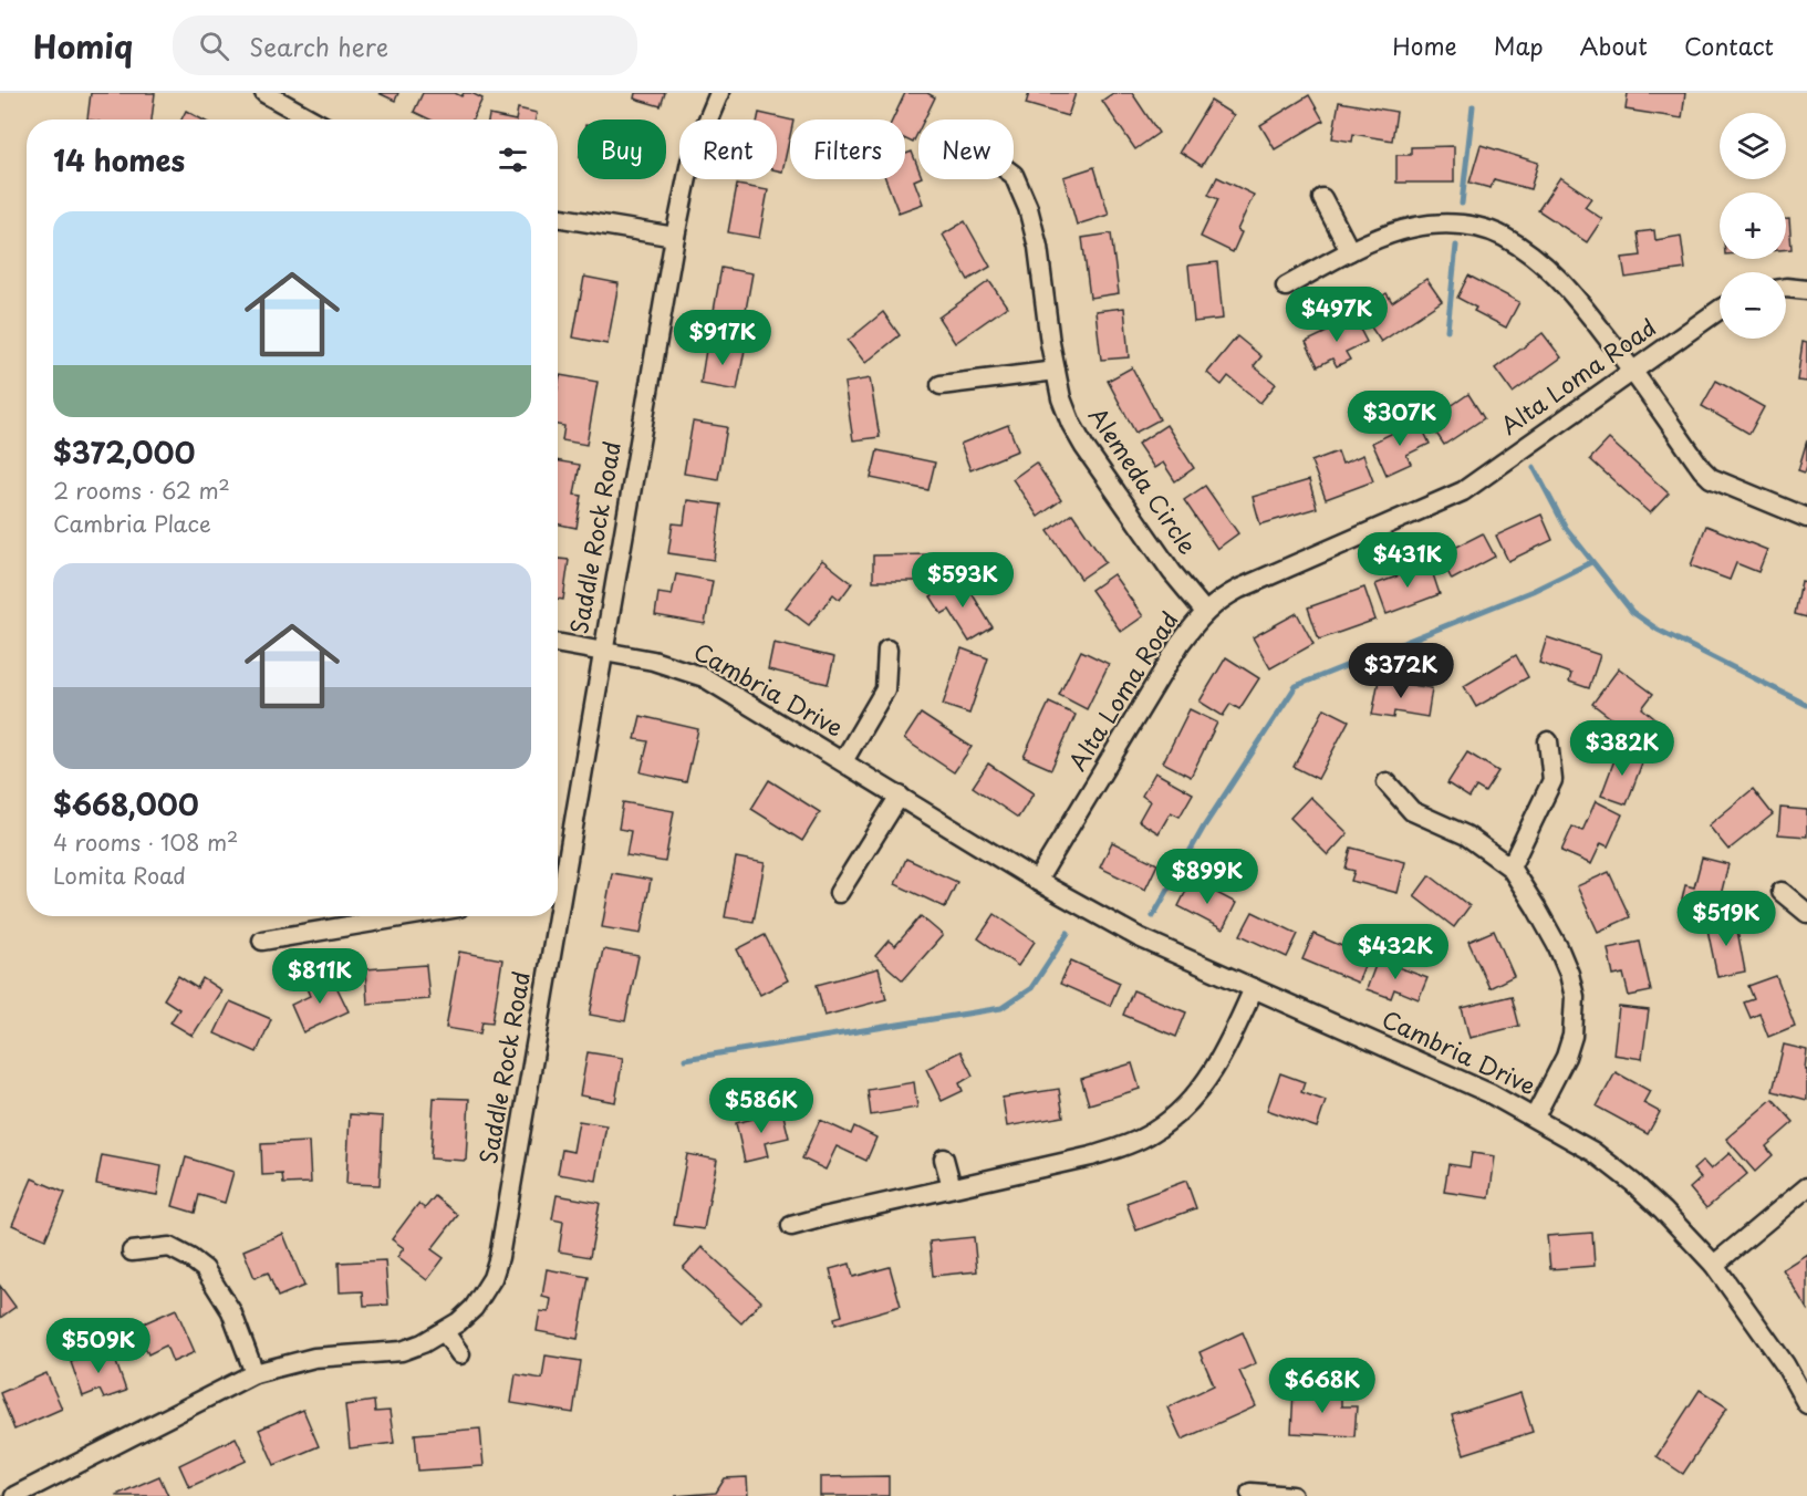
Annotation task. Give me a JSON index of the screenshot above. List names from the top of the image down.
{
  "streets": {
    "street": [
      "Alta Loma Road",
      "Alemeda Circle",
      "Saddle Rock Road",
      "Cambria Drive"
    ]
  },
  "crossings": [
    ["Alta Loma Road", "Alemeda Circle"],
    ["Alta Loma Road", "Cambria Drive"],
    ["Saddle Rock Road", "Cambria Drive"]
  ],
  "page": {
    "header": "Homiq",
    "search": "Search here",
    "nav": [
      "Home",
      "Map",
      "About",
      "Contact"
    ],
    "map_buttons": ["+", "−"],
    "chip": [
      "Buy",
      "Rent",
      "Filters",
      "New"
    ],
    "heading": "14 homes",
    "list": [
      {
        "name": "$372,000",
        "note": "2 rooms · 62 m² · Cambria Place"
      },
      {
        "name": "$668,000",
        "note": "4 rooms · 108 m² · Lomita Road"
      }
    ],
    "price": [
      "$497K",
      "$917K",
      "$307K",
      "$431K",
      "$593K",
      "$372K",
      "$382K",
      "$899K",
      "$519K",
      "$432K",
      "$811K",
      "$586K",
      "$509K",
      "$668K"
    ]
  }
}
